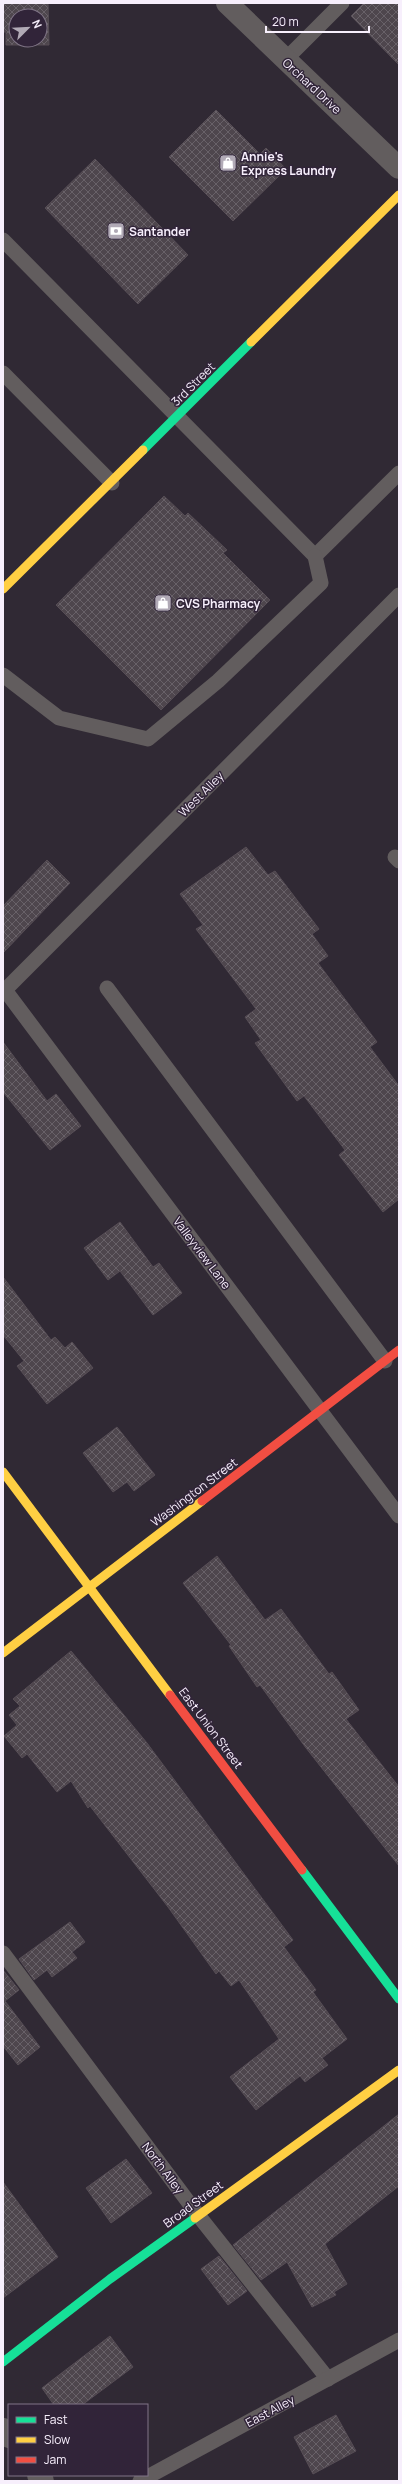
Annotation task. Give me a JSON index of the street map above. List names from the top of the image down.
{
  "streets": {
    "street": [
      "Orchard Drive",
      "3rd Street",
      "Washington Street",
      "East Union Street",
      "Broad Street"
    ],
    "lane": [
      "West Alley",
      "Valleyview Lane",
      "North Alley",
      "East Alley"
    ]
  },
  "crossings": [
    ["West Alley", "Valleyview Lane"],
    ["Valleyview Lane", "Washington Street"],
    ["Washington Street", "East Union Street"],
    ["North Alley", "Broad Street"],
    ["North Alley", "East Alley"]
  ],
  "places": {
    "shop": ["Annie's Express Laundry", "CVS Pharmacy"],
    "bank": ["Santander"]
  },
  "legend": ["Fast", "Slow", "Jam"],
  "scale_bar": "20 m",
  "north": "top right"
}
